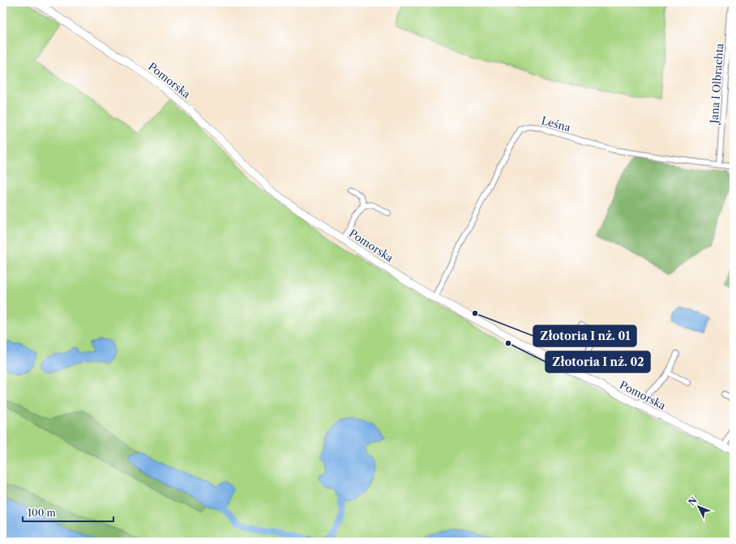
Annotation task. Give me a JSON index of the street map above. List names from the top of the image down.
{
  "streets": {
    "main road": ["Pomorska"],
    "street": ["Jana I Olbrachta", "Leśna"]
  },
  "crossings": [
    ["Pomorska", "Leśna"],
    ["Jana I Olbrachta", "Leśna"]
  ],
  "places": ["Złotoria I nż. 01", "Złotoria I nż. 02"],
  "scale_bar": "100 m",
  "north": "top left"
}
